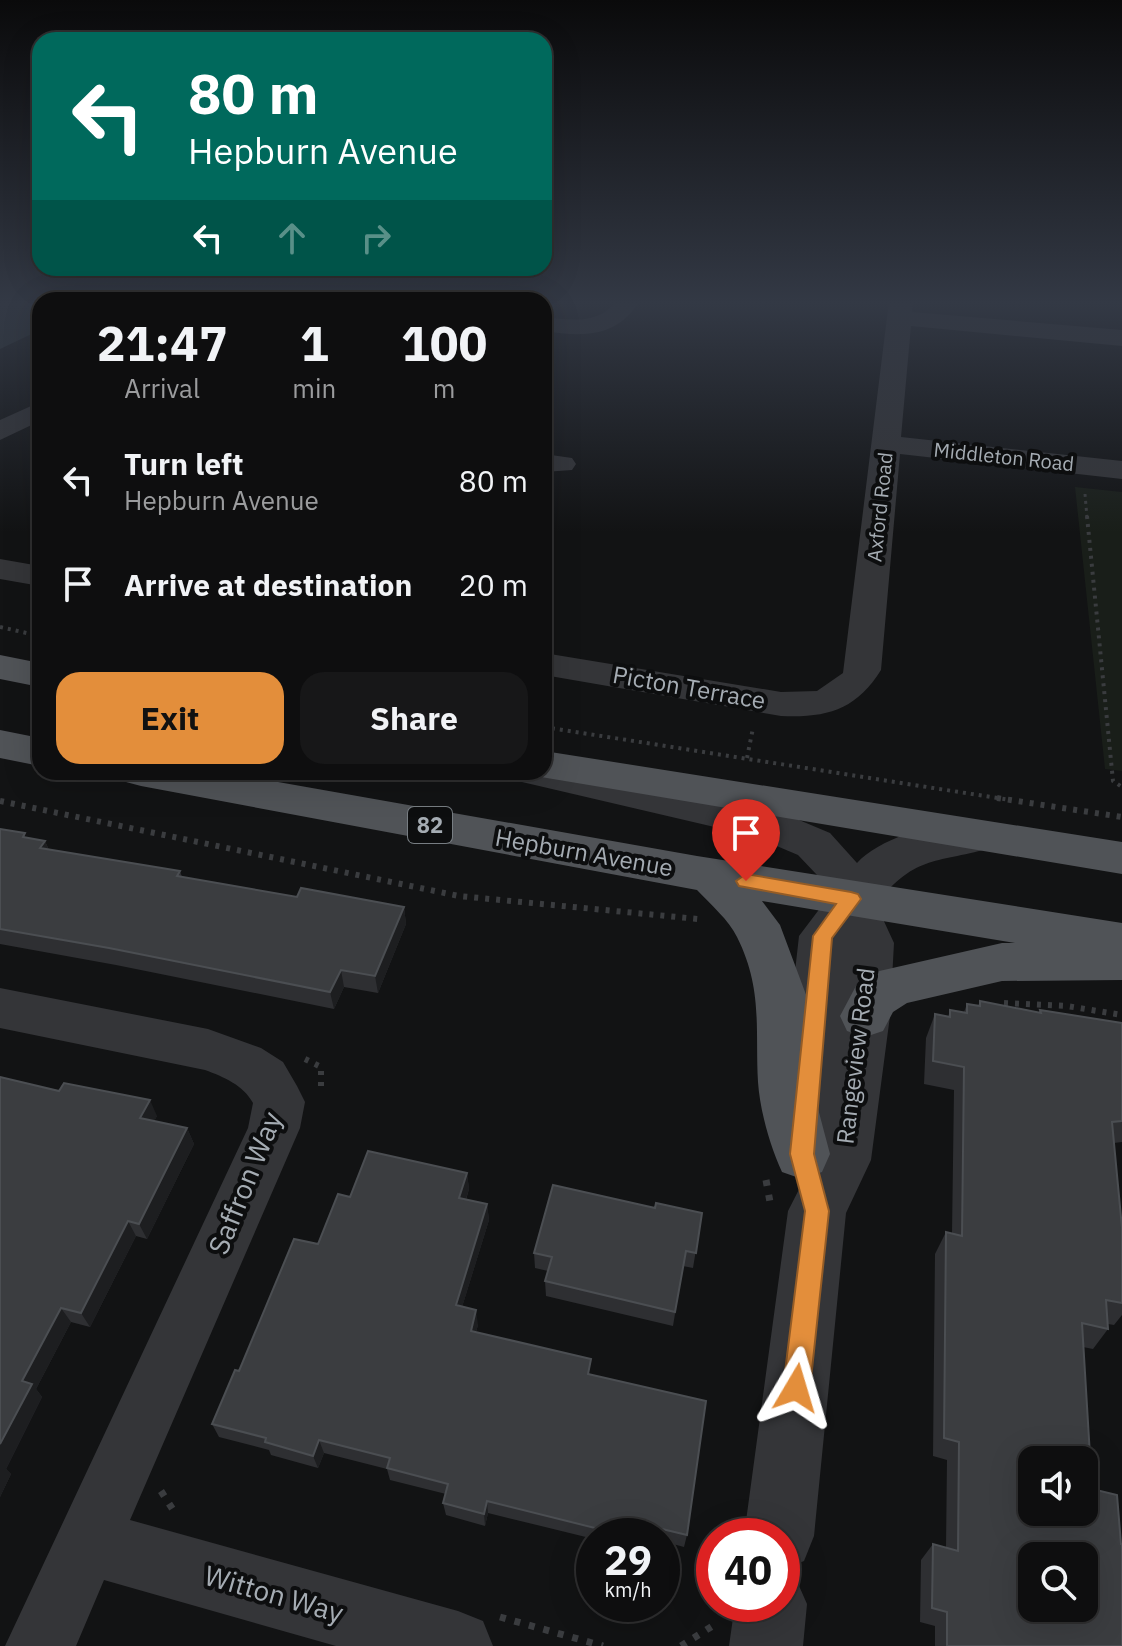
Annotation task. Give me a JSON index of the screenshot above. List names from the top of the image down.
{
  "streets": {
    "main road": ["82", "Hepburn Avenue"],
    "street": [
      "Middleton Road",
      "Axford Road",
      "Picton Terrace",
      "Rangeview Road",
      "Saffron Way",
      "Witton Way"
    ]
  },
  "crossings": [
    ["Middleton Road", "Axford Road"],
    ["Axford Road", "Picton Terrace"],
    ["Hepburn Avenue", "Rangeview Road"],
    ["Saffron Way", "Witton Way"]
  ],
  "page": {
    "turn": ["80 m", "Hepburn Avenue"],
    "eta": [
      "21:47",
      "Arrival",
      "1",
      "min",
      "100",
      "m"
    ],
    "list": [
      {
        "name": "Turn left",
        "note": "Hepburn Avenue",
        "value": "80 m"
      },
      {
        "name": "Arrive at destination",
        "value": "20 m"
      }
    ],
    "buttons": ["Exit", "Share"],
    "speed": "29 km/h",
    "limit": "40"
  }
}
